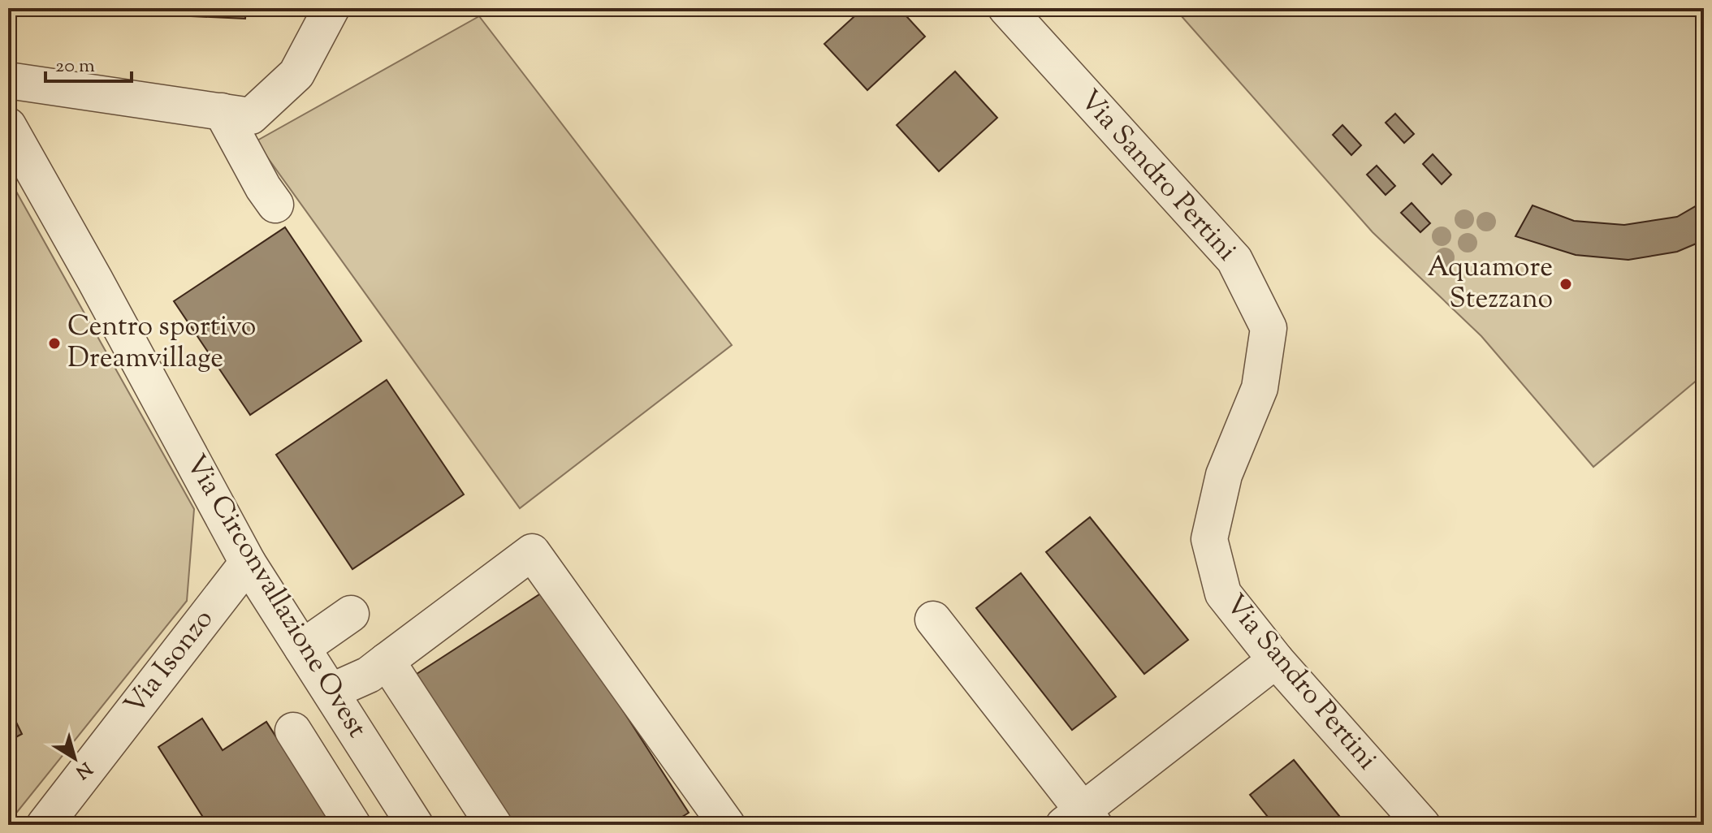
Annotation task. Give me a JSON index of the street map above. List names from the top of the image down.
{
  "streets": {
    "street": ["Via Sandro Pertini", "Via Circonvallazione Ovest", "Via Isonzo"]
  },
  "crossings": [
    ["Via Circonvallazione Ovest", "Via Isonzo"]
  ],
  "places": ["Aquamore Stezzano", "Centro sportivo Dreamvillage"],
  "scale_bar": "20 m",
  "north": "bottom right"
}
